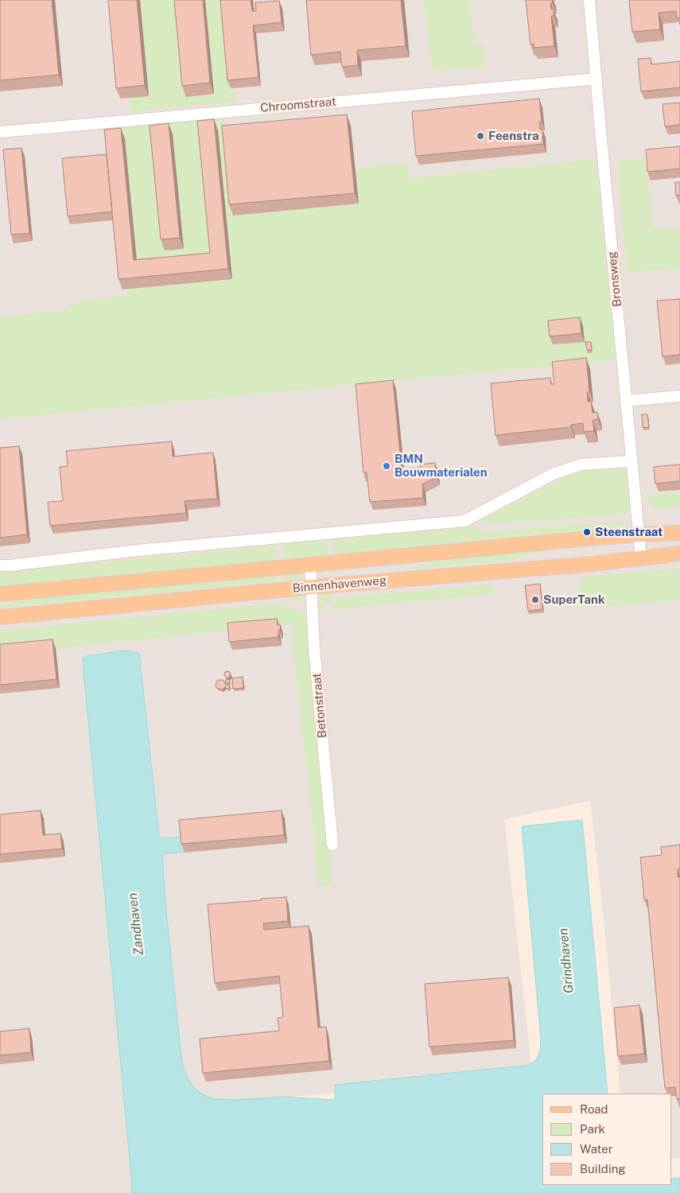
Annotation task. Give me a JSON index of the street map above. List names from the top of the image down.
{
  "streets": {
    "main road": ["Binnenhavenweg"],
    "street": ["Chroomstraat", "Bronsweg", "Betonstraat"]
  },
  "crossings": [
    ["Chroomstraat", "Bronsweg"],
    ["Bronsweg", "Binnenhavenweg"],
    ["Binnenhavenweg", "Betonstraat"]
  ],
  "water": ["Zandhaven", "Grindhaven"],
  "places": [
    "Feenstra",
    "BMN Bouwmaterialen",
    "Steenstraat",
    "SuperTank"
  ],
  "legend": [
    "Road",
    "Park",
    "Water",
    "Building"
  ]
}
